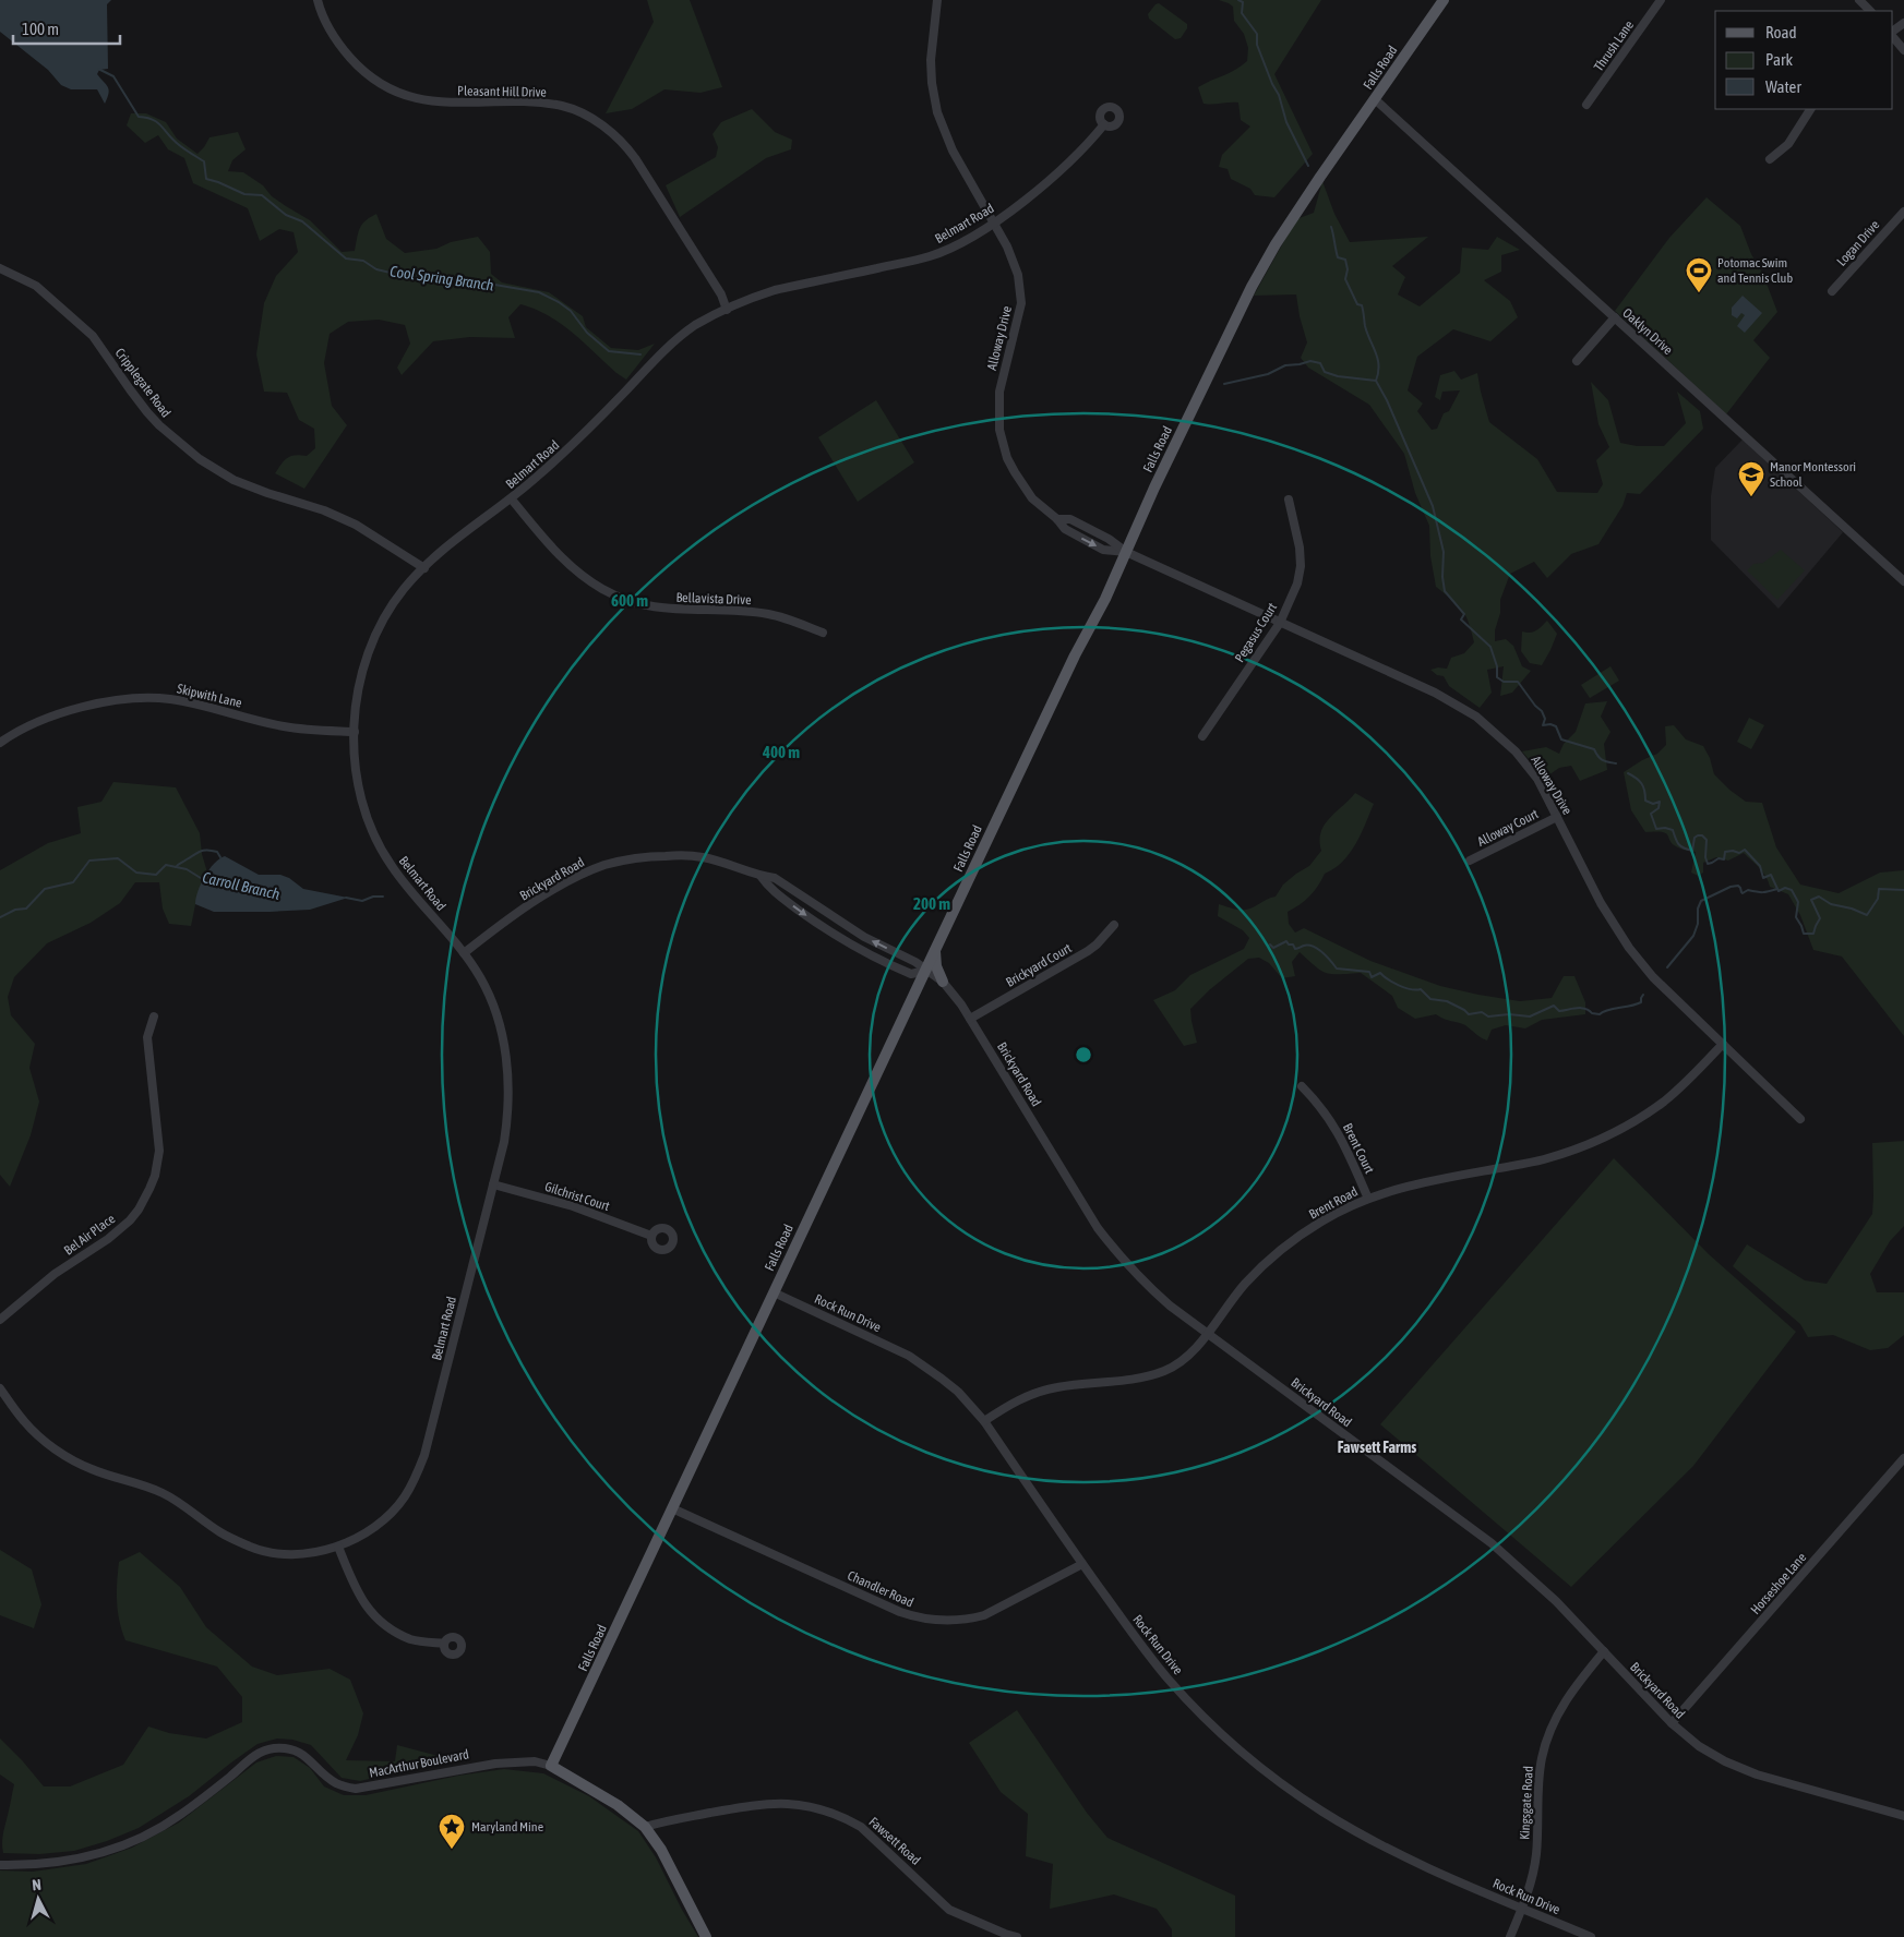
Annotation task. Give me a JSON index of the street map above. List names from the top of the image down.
{
  "streets": {
    "main road": ["Falls Road", "MacArthur Boulevard"],
    "street": [
      "Thrush Lane",
      "Pleasant Hill Drive",
      "Belmart Road",
      "Logan Drive",
      "Oaklyn Drive",
      "Alloway Drive",
      "Cripplegate Road",
      "Bellavista Drive",
      "Pegasus Court",
      "Skipwith Lane",
      "Alloway Court",
      "Brickyard Road",
      "Brickyard Court",
      "Brent Court",
      "Gilchrist Court",
      "Brent Road",
      "Bel Air Place",
      "Rock Run Drive",
      "Horseshoe Lane",
      "Chandler Road",
      "Kingsgate Road",
      "Fawsett Road"
    ]
  },
  "crossings": [
    ["Falls Road", "Oaklyn Drive"],
    ["Falls Road", "Alloway Drive"],
    ["Falls Road", "Brickyard Road"],
    ["Falls Road", "Rock Run Drive"],
    ["Falls Road", "Chandler Road"],
    ["Falls Road", "MacArthur Boulevard"],
    ["Pleasant Hill Drive", "Belmart Road"],
    ["Belmart Road", "Alloway Drive"],
    ["Belmart Road", "Cripplegate Road"],
    ["Belmart Road", "Bellavista Drive"],
    ["Belmart Road", "Skipwith Lane"],
    ["Belmart Road", "Brickyard Road"],
    ["Belmart Road", "Gilchrist Court"],
    ["Alloway Drive", "Pegasus Court"],
    ["Alloway Drive", "Alloway Court"],
    ["Alloway Drive", "Brent Road"],
    ["Brickyard Road", "Brickyard Court"],
    ["Brickyard Road", "Brent Road"],
    ["Brickyard Road", "Horseshoe Lane"],
    ["Brickyard Road", "Kingsgate Road"],
    ["Brent Court", "Brent Road"],
    ["Brent Road", "Rock Run Drive"],
    ["Rock Run Drive", "Chandler Road"],
    ["Rock Run Drive", "Kingsgate Road"],
    ["MacArthur Boulevard", "Fawsett Road"]
  ],
  "districts": ["Fawsett Farms"],
  "water": ["Cool Spring Branch", "Carroll Branch"],
  "places": {
    "sports": ["Potomac Swim and Tennis Club"],
    "school or university": ["Manor Montessori School"],
    "place": ["Maryland Mine"]
  },
  "legend": ["Road", "Park", "Water"],
  "scale_bar": "100 m",
  "north": "top",
  "rings": ["600 m", "400 m", "200 m"]
}
